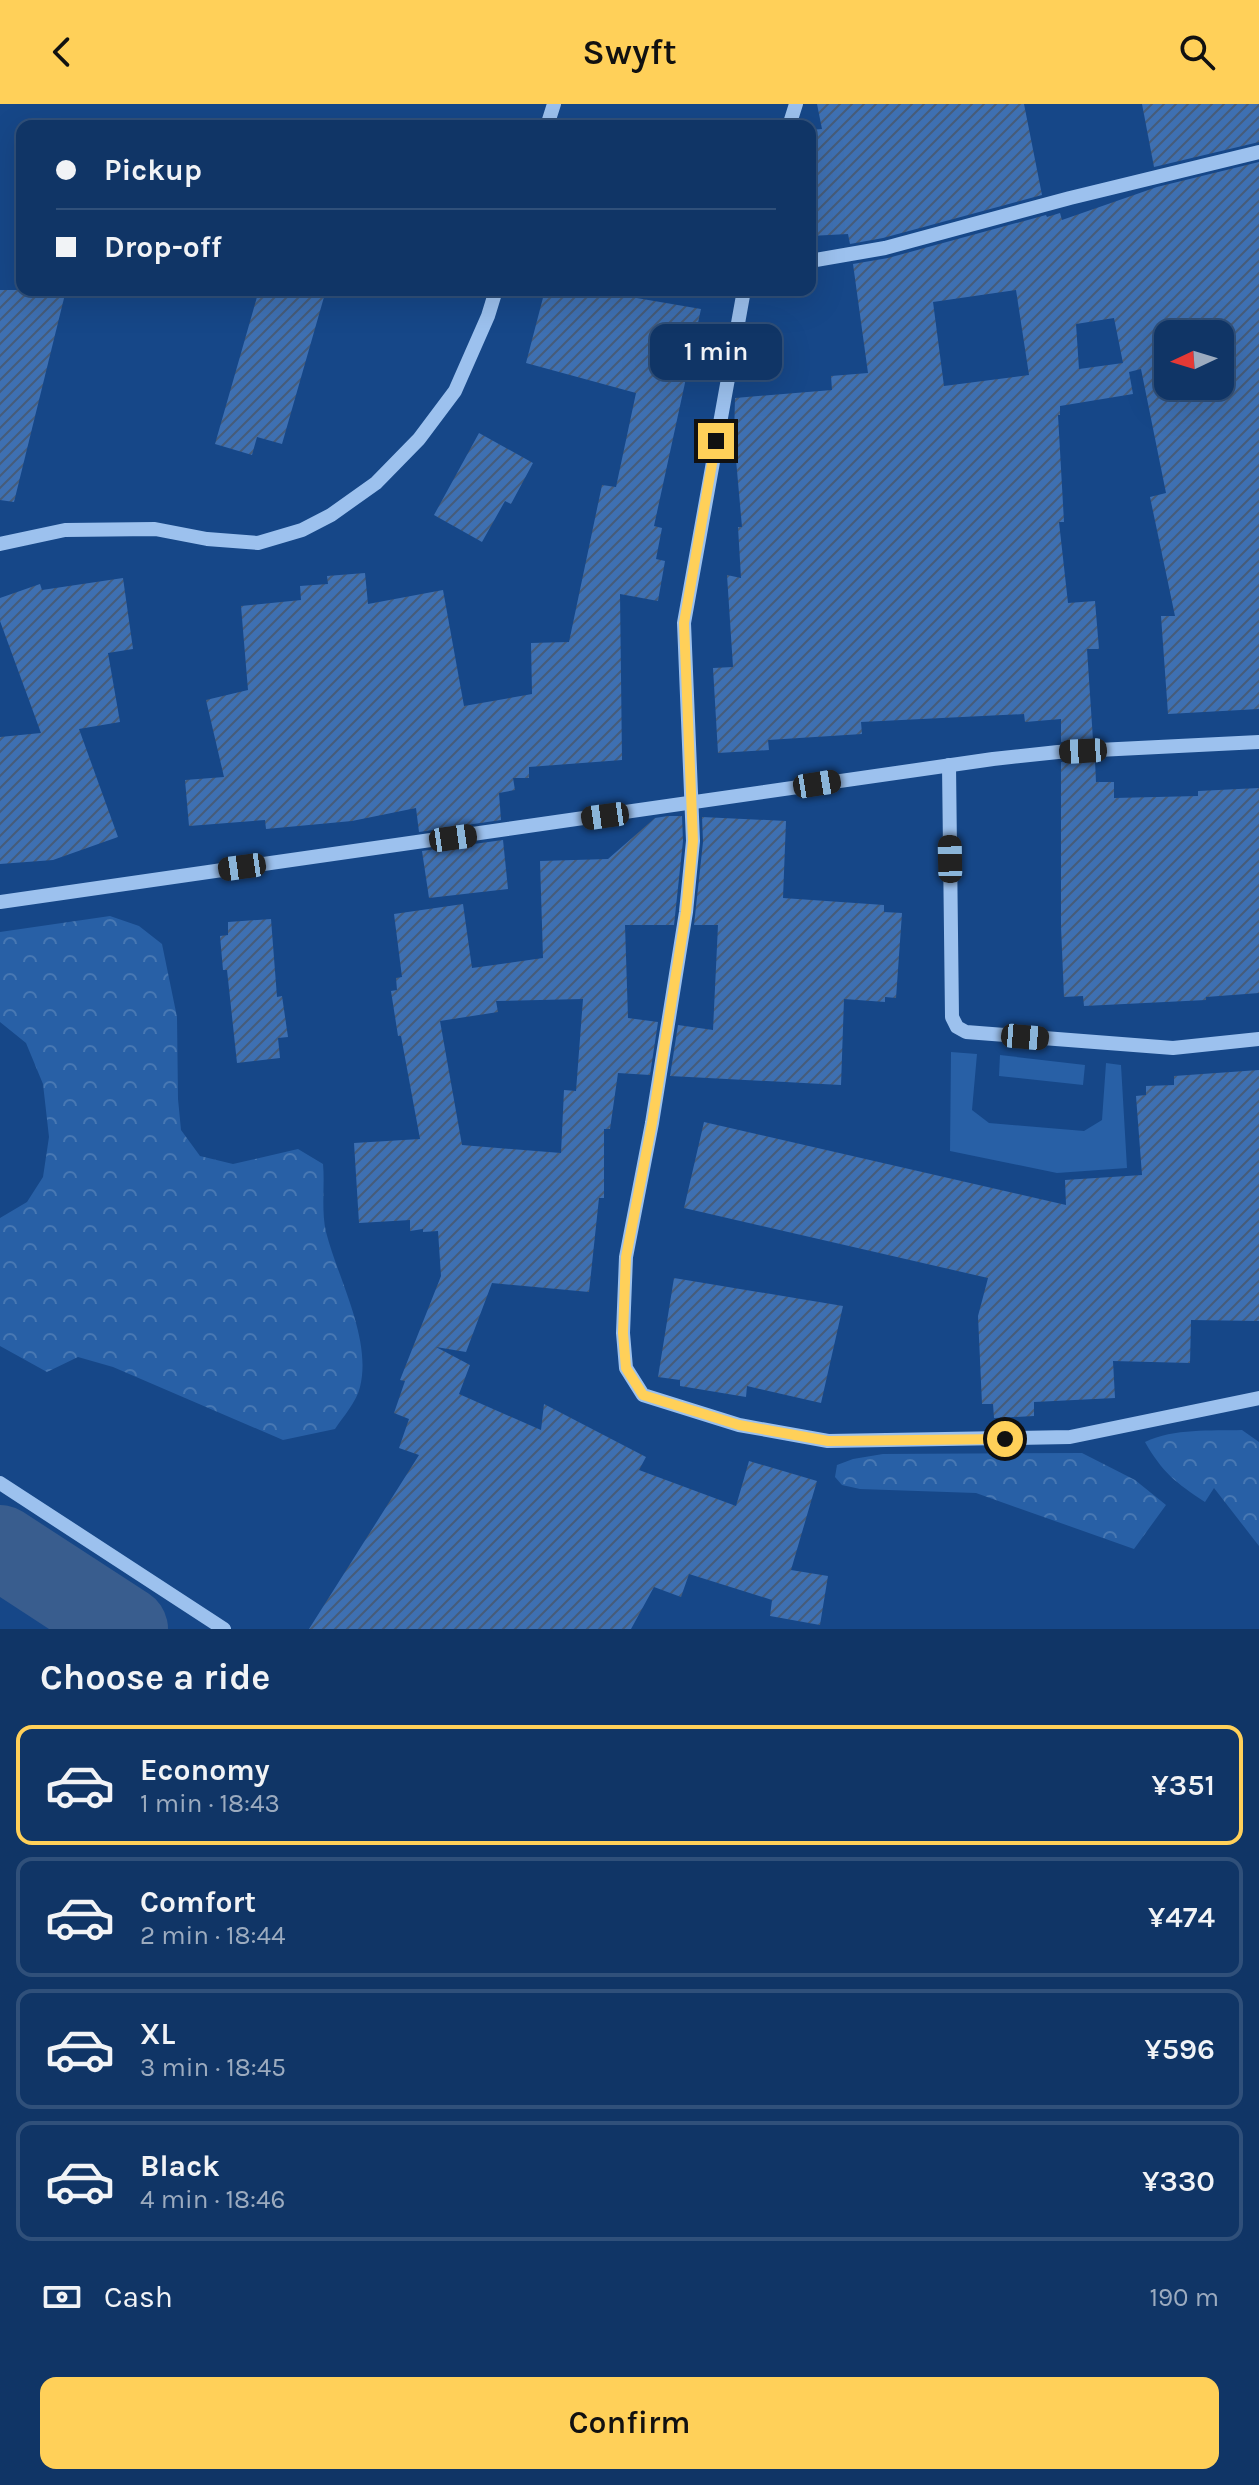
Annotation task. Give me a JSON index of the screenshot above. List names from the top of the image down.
{
  "north": "left",
  "page": {
    "header": "Swyft",
    "banner": ["Pickup", "Drop-off"],
    "bubble": "1 min",
    "heading": "Choose a ride",
    "list": [
      {
        "name": "Economy",
        "note": "1 min · 18:43",
        "value": "¥351"
      },
      {
        "name": "Comfort",
        "note": "2 min · 18:44",
        "value": "¥474"
      },
      {
        "name": "XL",
        "note": "3 min · 18:45",
        "value": "¥596"
      },
      {
        "name": "Black",
        "note": "4 min · 18:46",
        "value": "¥330"
      }
    ],
    "pay": ["Cash", "190 m"],
    "buttons": "Confirm"
  }
}
